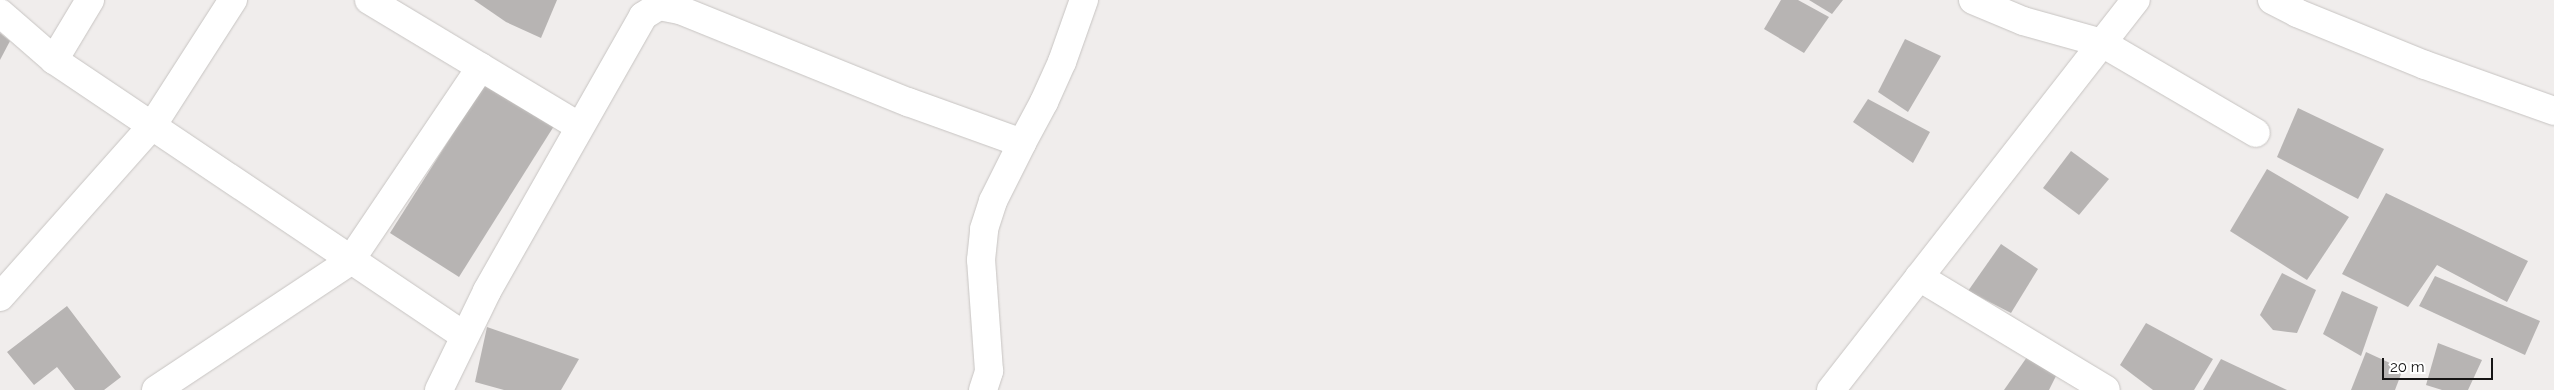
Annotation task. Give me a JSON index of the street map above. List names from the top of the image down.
{
  "scale_bar": "20 m"
}
